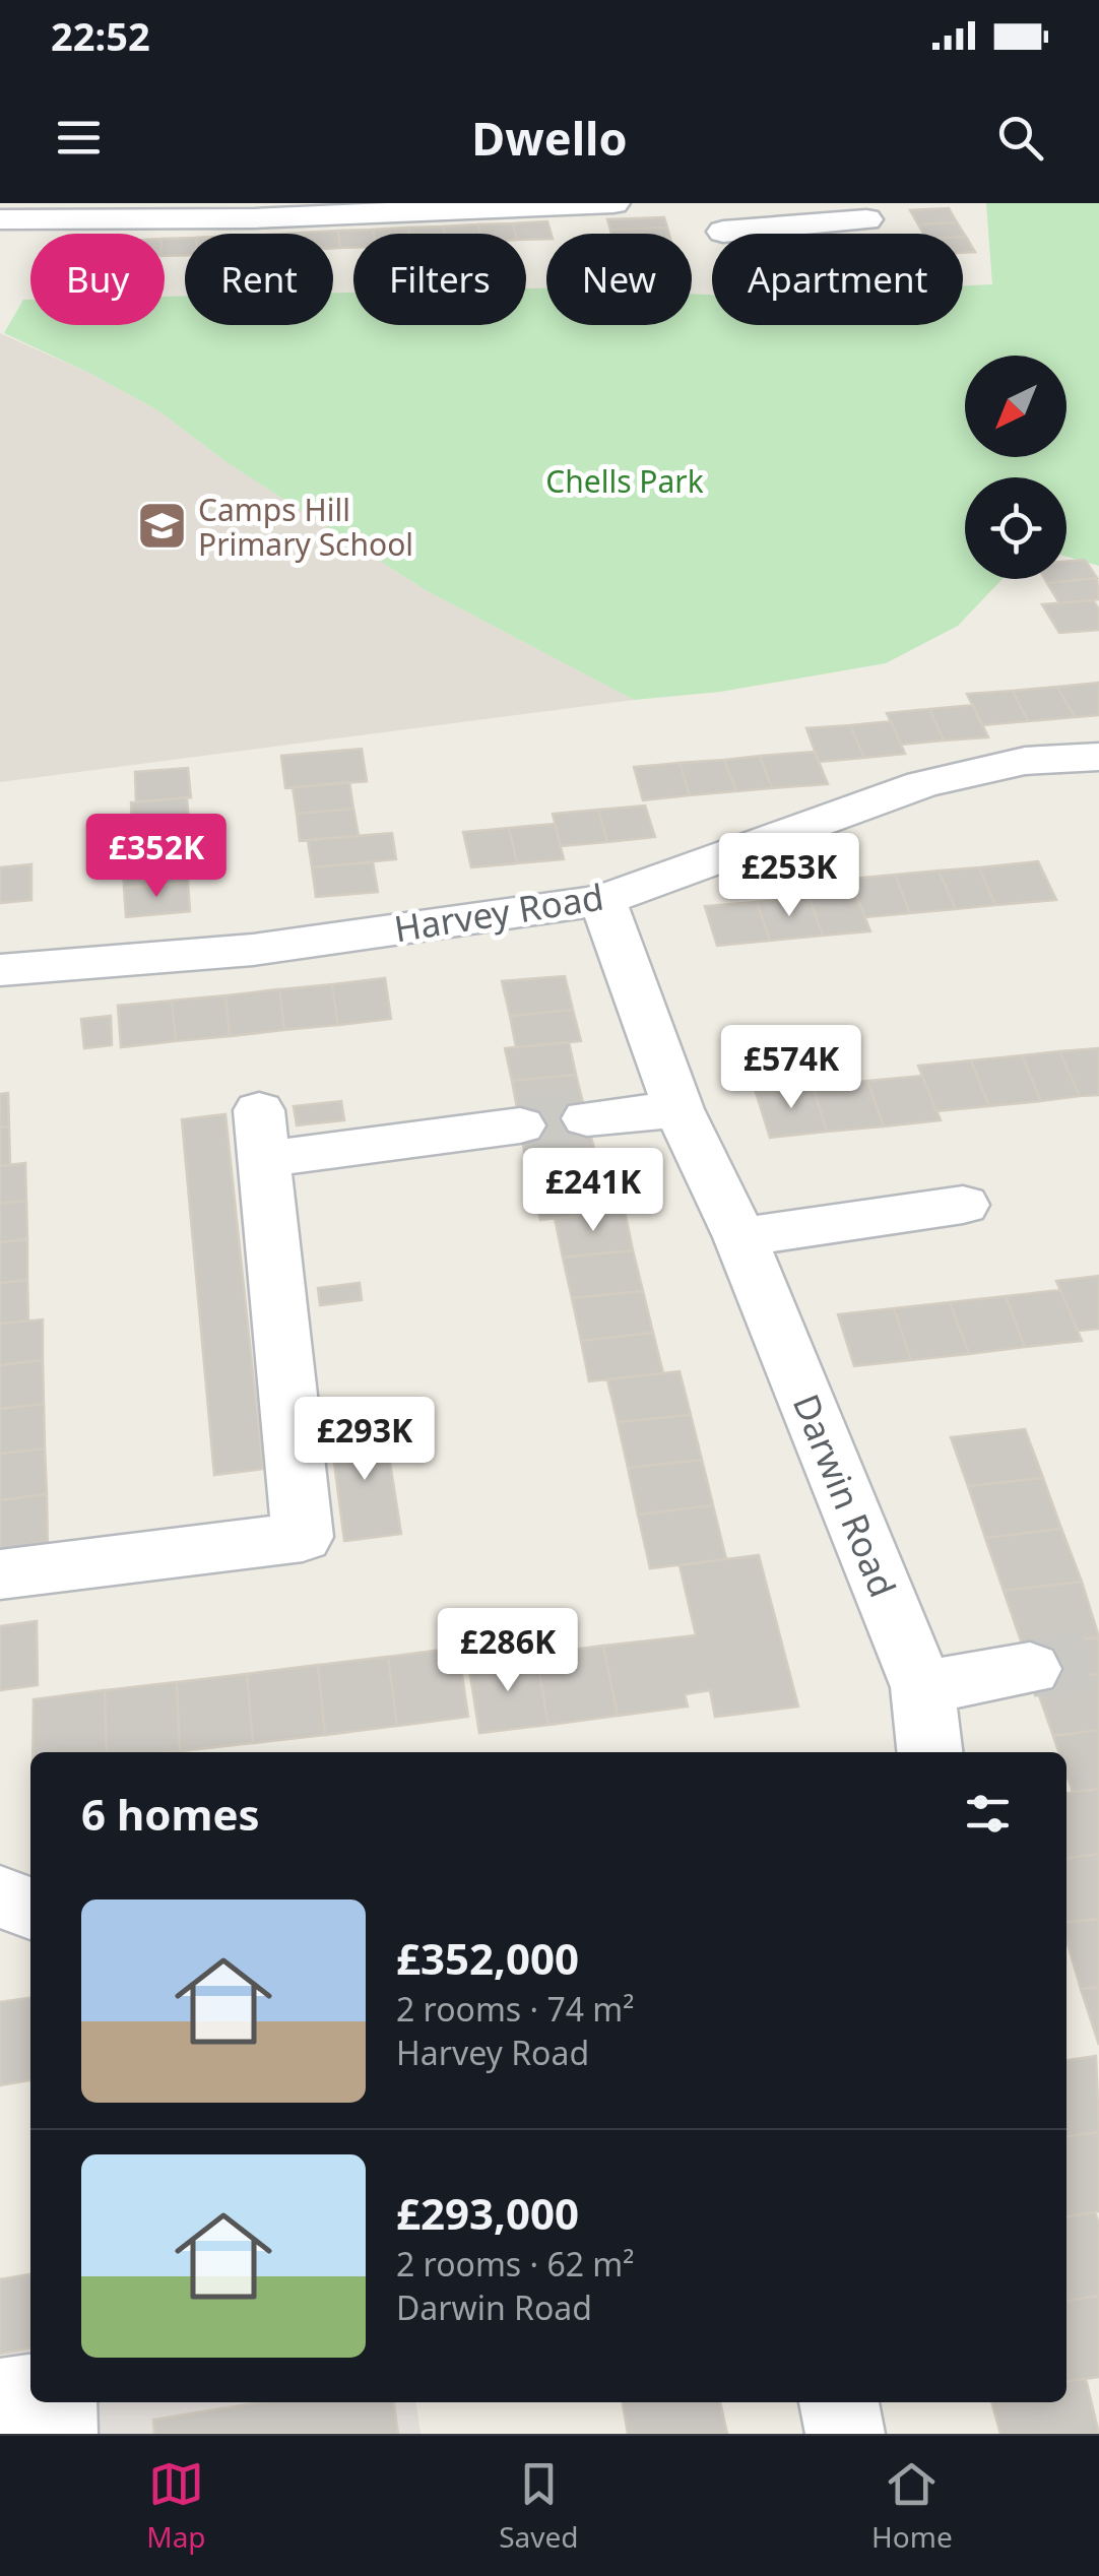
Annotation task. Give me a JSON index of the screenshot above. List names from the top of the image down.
{
  "streets": {
    "street": ["Harvey Road", "Darwin Road"]
  },
  "crossings": [
    ["Harvey Road", "Darwin Road"]
  ],
  "parks": ["Chells Park"],
  "places": {
    "school or university": ["Camps Hill Primary School"]
  },
  "north": "bottom left",
  "page": {
    "status": "22:52",
    "header": "Dwello",
    "chip": [
      "Buy",
      "Rent",
      "Filters",
      "New",
      "Apartment"
    ],
    "price": [
      "£352K",
      "£253K",
      "£574K",
      "£241K",
      "£293K",
      "£286K"
    ],
    "heading": "6 homes",
    "list": [
      {
        "name": "£352,000",
        "note": "2 rooms · 74 m² · Harvey Road"
      },
      {
        "name": "£293,000",
        "note": "2 rooms · 62 m² · Darwin Road"
      }
    ],
    "tabs": ["Map", "Saved", "Home"]
  }
}
